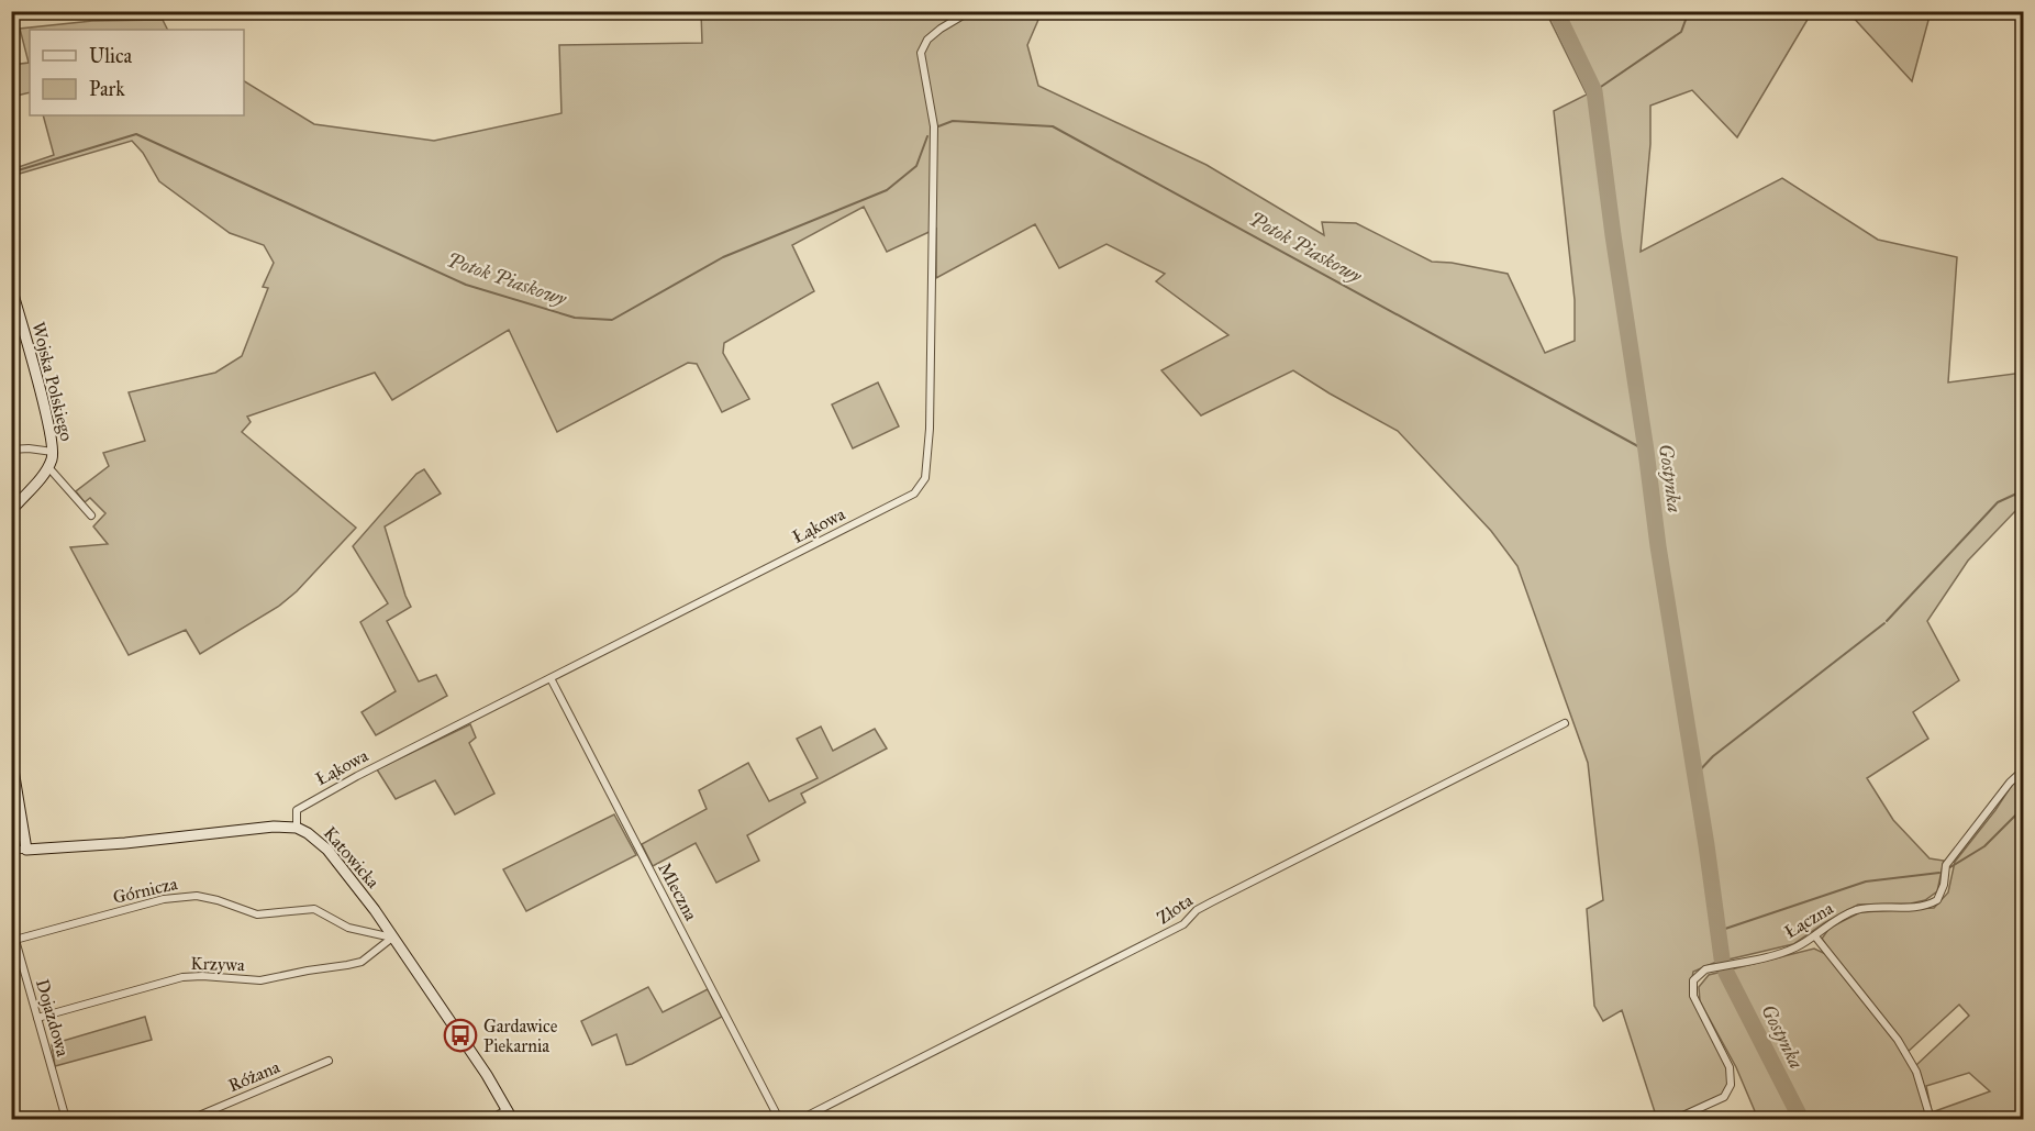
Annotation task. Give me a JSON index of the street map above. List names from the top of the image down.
{
  "streets": {
    "street": [
      "Wojska Polskiego",
      "Łąkowa",
      "Katowicka",
      "Górnicza",
      "Mleczna",
      "Złota",
      "Łączna",
      "Krzywa",
      "Dojazdowa",
      "Różana"
    ]
  },
  "crossings": [
    ["Łąkowa", "Katowicka"],
    ["Łąkowa", "Mleczna"],
    ["Katowicka", "Górnicza"],
    ["Katowicka", "Krzywa"],
    ["Górnicza", "Krzywa"],
    ["Górnicza", "Dojazdowa"],
    ["Krzywa", "Dojazdowa"]
  ],
  "water": ["Potok Piaskowy", "Gostynka"],
  "places": {
    "bus stop": ["Gardawice Piekarnia"]
  },
  "legend": ["Ulica", "Park"]
}
